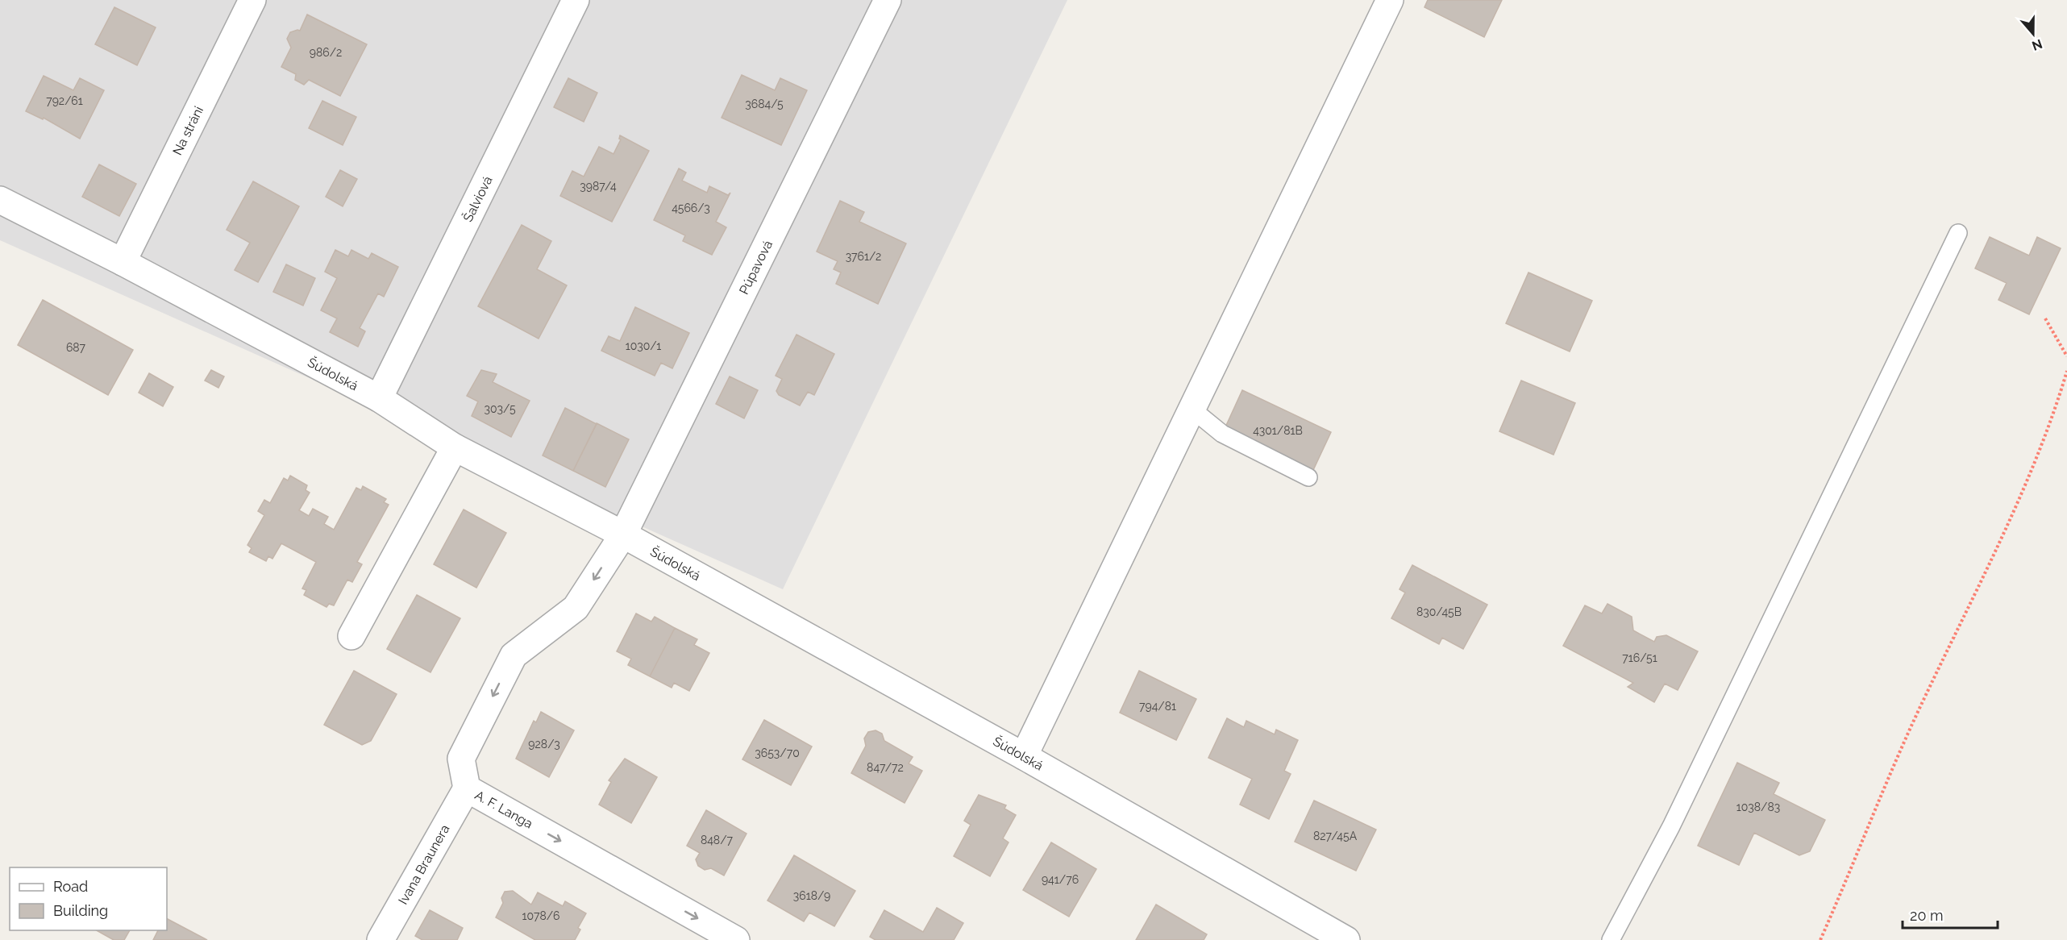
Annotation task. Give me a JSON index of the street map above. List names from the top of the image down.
{
  "streets": {
    "street": [
      "Na stráni",
      "Šalviová",
      "Púpavová",
      "Šúdolská",
      "A. F. Langa",
      "Ivana Braunera"
    ]
  },
  "crossings": [
    ["Na stráni", "Šúdolská"],
    ["Šalviová", "Šúdolská"],
    ["Púpavová", "Šúdolská"],
    ["Púpavová", "A. F. Langa"],
    ["Šúdolská", "A. F. Langa"],
    ["A. F. Langa", "Ivana Braunera"]
  ],
  "house_numbers": [
    "986/2",
    "792/61",
    "3684/5",
    "3987/4",
    "4566/3",
    "3761/2",
    "1030/1",
    "687",
    "303/5",
    "4301/81B",
    "830/45B",
    "716/51",
    "794/81",
    "928/3",
    "3653/70",
    "847/72",
    "1038/83",
    "827/45A",
    "848/7",
    "941/76",
    "3618/9",
    "1078/6"
  ],
  "legend": ["Road", "Building"],
  "scale_bar": "20 m",
  "north": "bottom"
}
